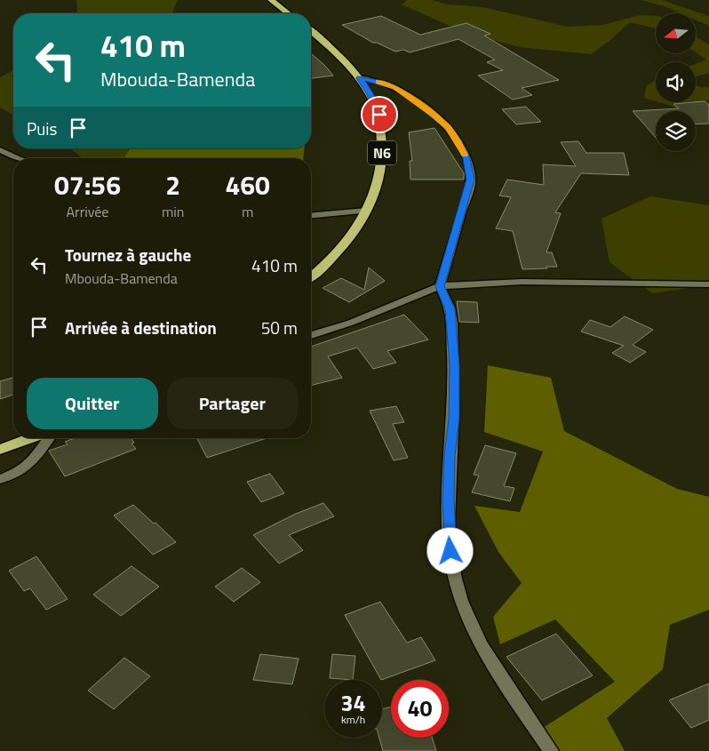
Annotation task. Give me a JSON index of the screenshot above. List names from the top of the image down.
{
  "streets": {
    "highway": ["N6"]
  },
  "north": "left",
  "page": {
    "turn": ["410 m", "Mbouda-Bamenda"],
    "then": "Puis",
    "eta": [
      "07:56",
      "Arrivée",
      "2",
      "min",
      "460",
      "m"
    ],
    "list": [
      {
        "name": "Tournez à gauche",
        "note": "Mbouda-Bamenda",
        "value": "410 m"
      },
      {
        "name": "Arrivée à destination",
        "value": "50 m"
      }
    ],
    "buttons": ["Quitter", "Partager"],
    "speed": "34 km/h",
    "limit": "40"
  }
}
